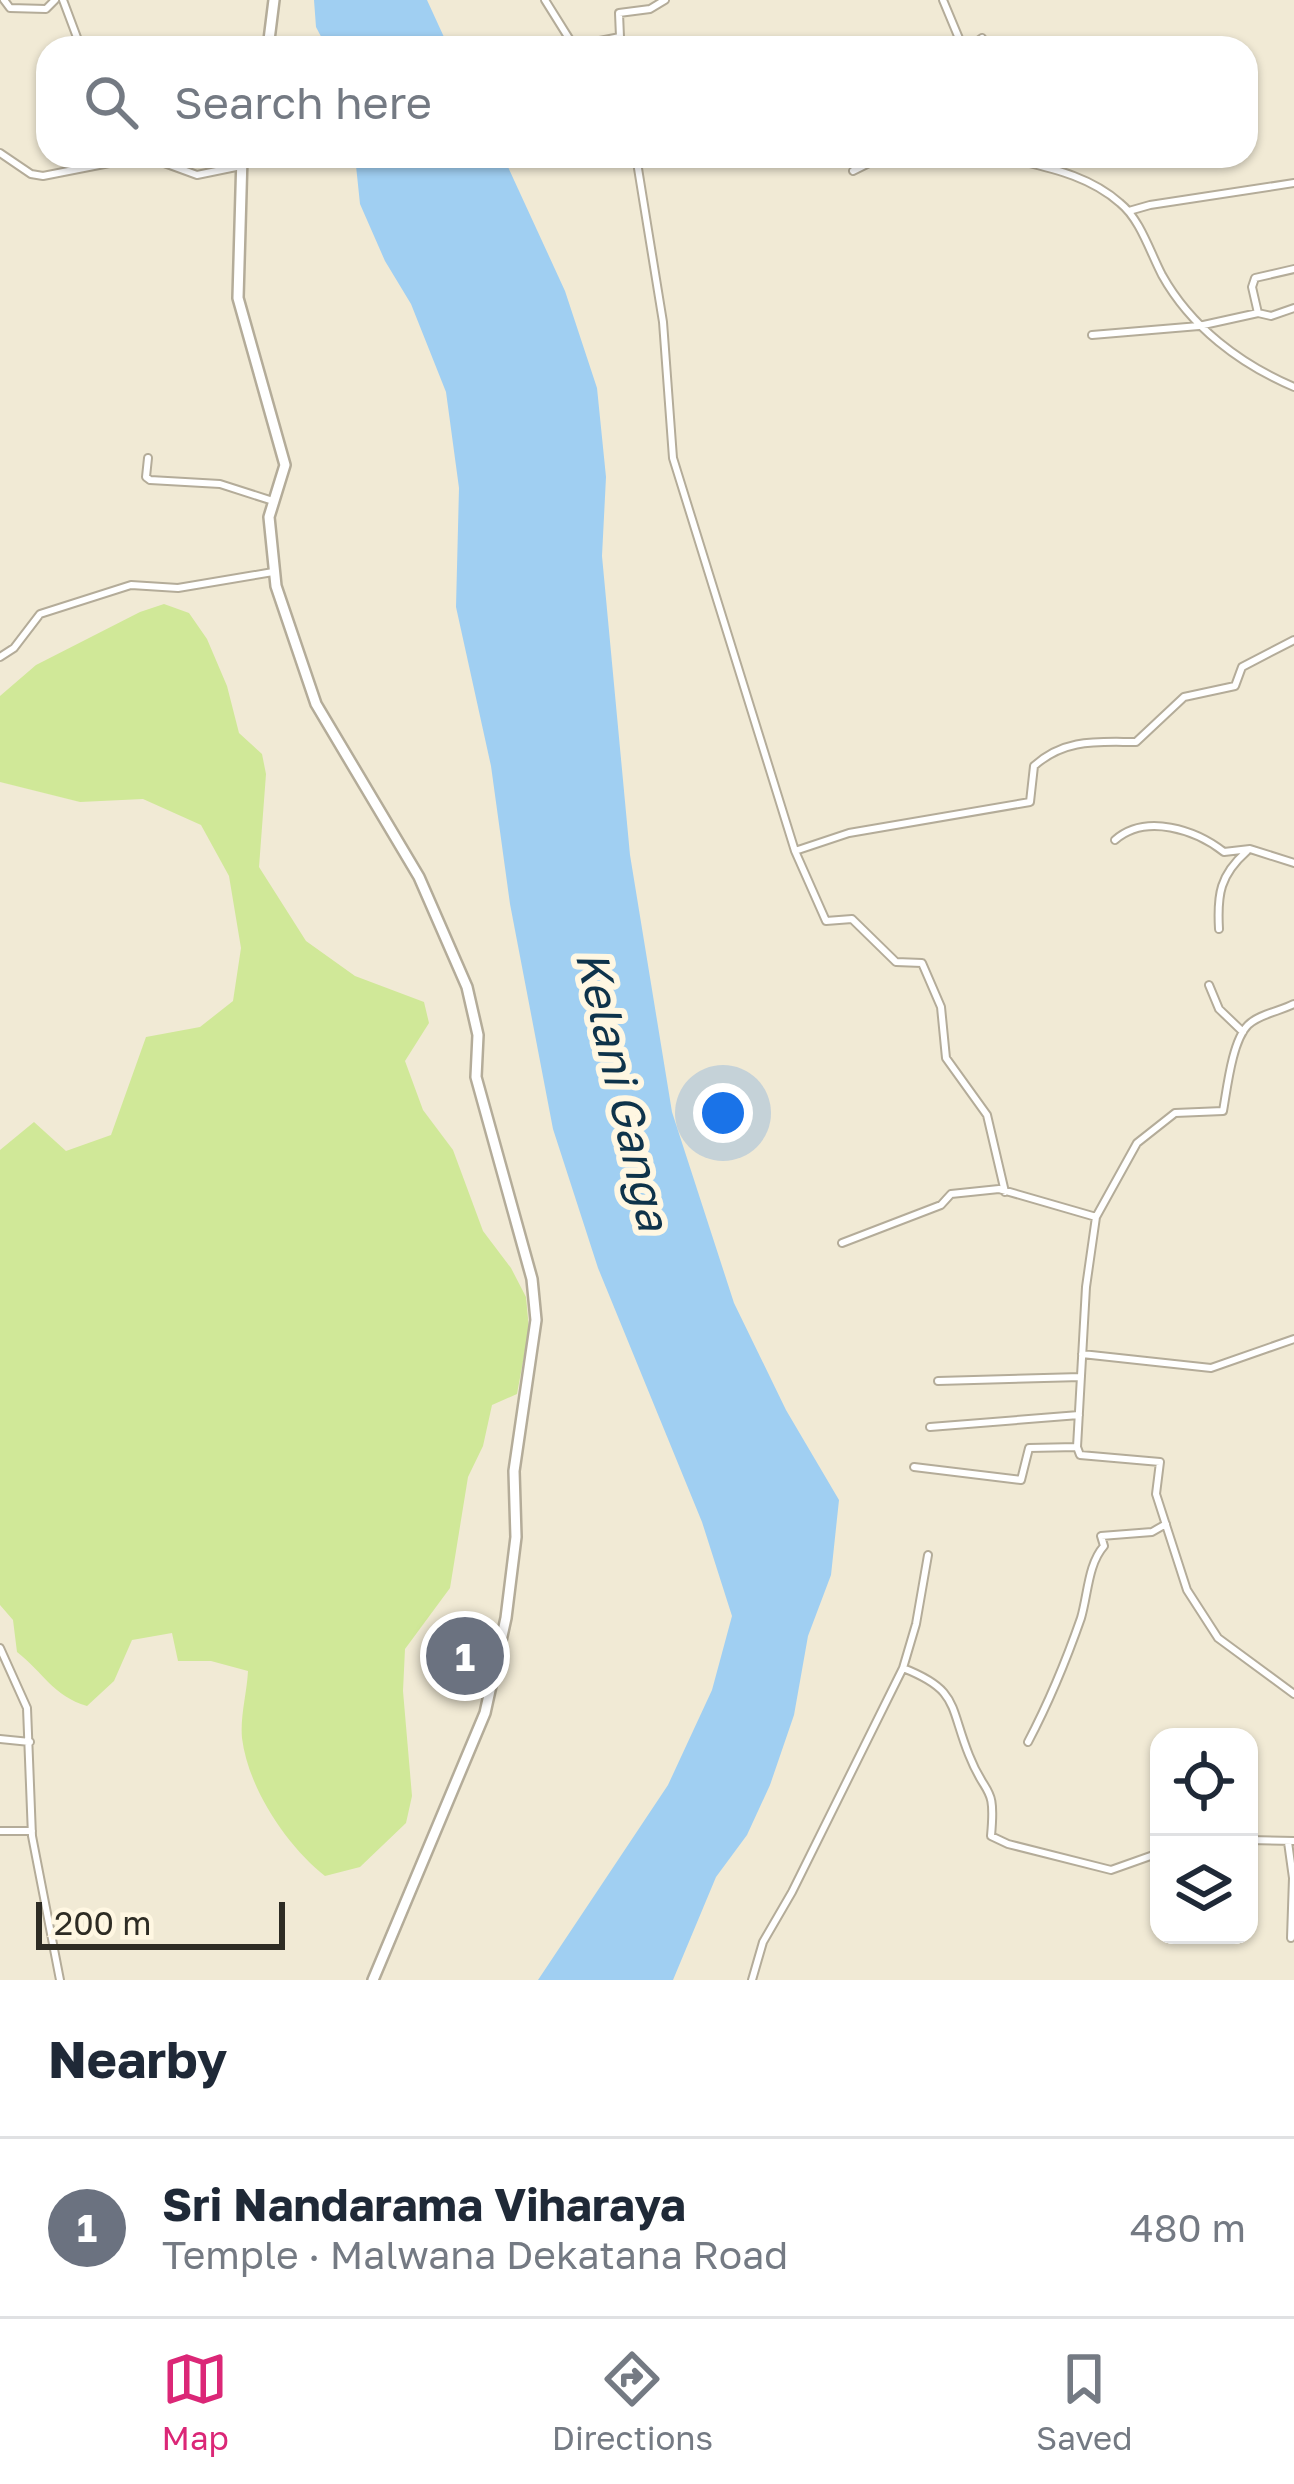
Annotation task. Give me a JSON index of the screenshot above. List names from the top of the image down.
{
  "water": ["Kelani Ganga"],
  "scale_bar": "200 m",
  "page": {
    "search": "Search here",
    "pins": "1",
    "scale": "200 m",
    "heading": "Nearby",
    "list": [
      {
        "mark": "1",
        "name": "Sri Nandarama Viharaya",
        "note": "Temple · Malwana Dekatana Road",
        "value": "480 m"
      }
    ],
    "nav": ["Map", "Directions", "Saved"]
  }
}
